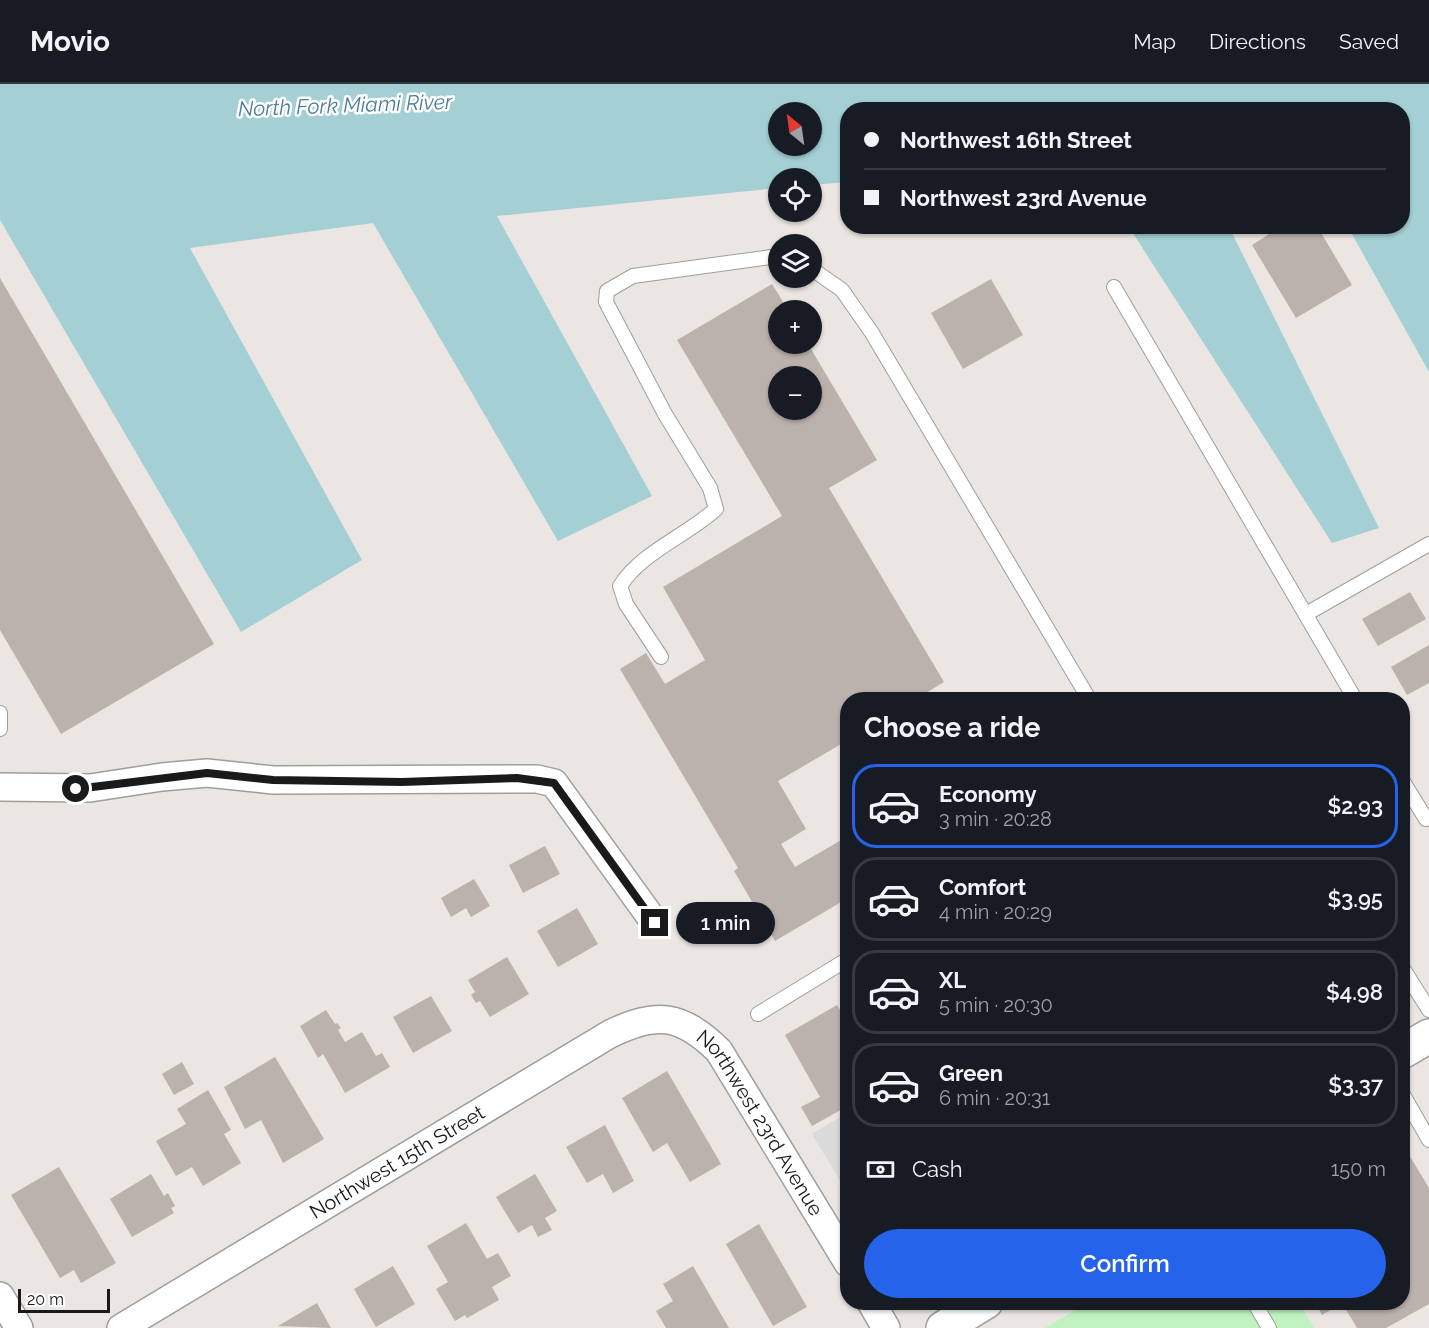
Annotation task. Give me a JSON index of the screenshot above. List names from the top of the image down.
{
  "streets": {
    "street": ["Northwest 23rd Avenue", "Northwest 15th Street"]
  },
  "crossings": [
    ["Northwest 23rd Avenue", "Northwest 15th Street"]
  ],
  "water": ["North Fork Miami River"],
  "scale_bar": "20 m",
  "north": "top left",
  "page": {
    "header": "Movio",
    "nav": ["Map", "Directions", "Saved"],
    "map_buttons": ["+", "−"],
    "banner": ["Northwest 16th Street", "Northwest 23rd Avenue"],
    "heading": "Choose a ride",
    "list": [
      {
        "name": "Economy",
        "note": "3 min · 20:28",
        "value": "$2.93"
      },
      {
        "name": "Comfort",
        "note": "4 min · 20:29",
        "value": "$3.95"
      },
      {
        "name": "XL",
        "note": "5 min · 20:30",
        "value": "$4.98"
      },
      {
        "name": "Green",
        "note": "6 min · 20:31",
        "value": "$3.37"
      }
    ],
    "bubble": "1 min",
    "pay": ["Cash", "150 m"],
    "buttons": "Confirm",
    "scale": "20 m"
  }
}
